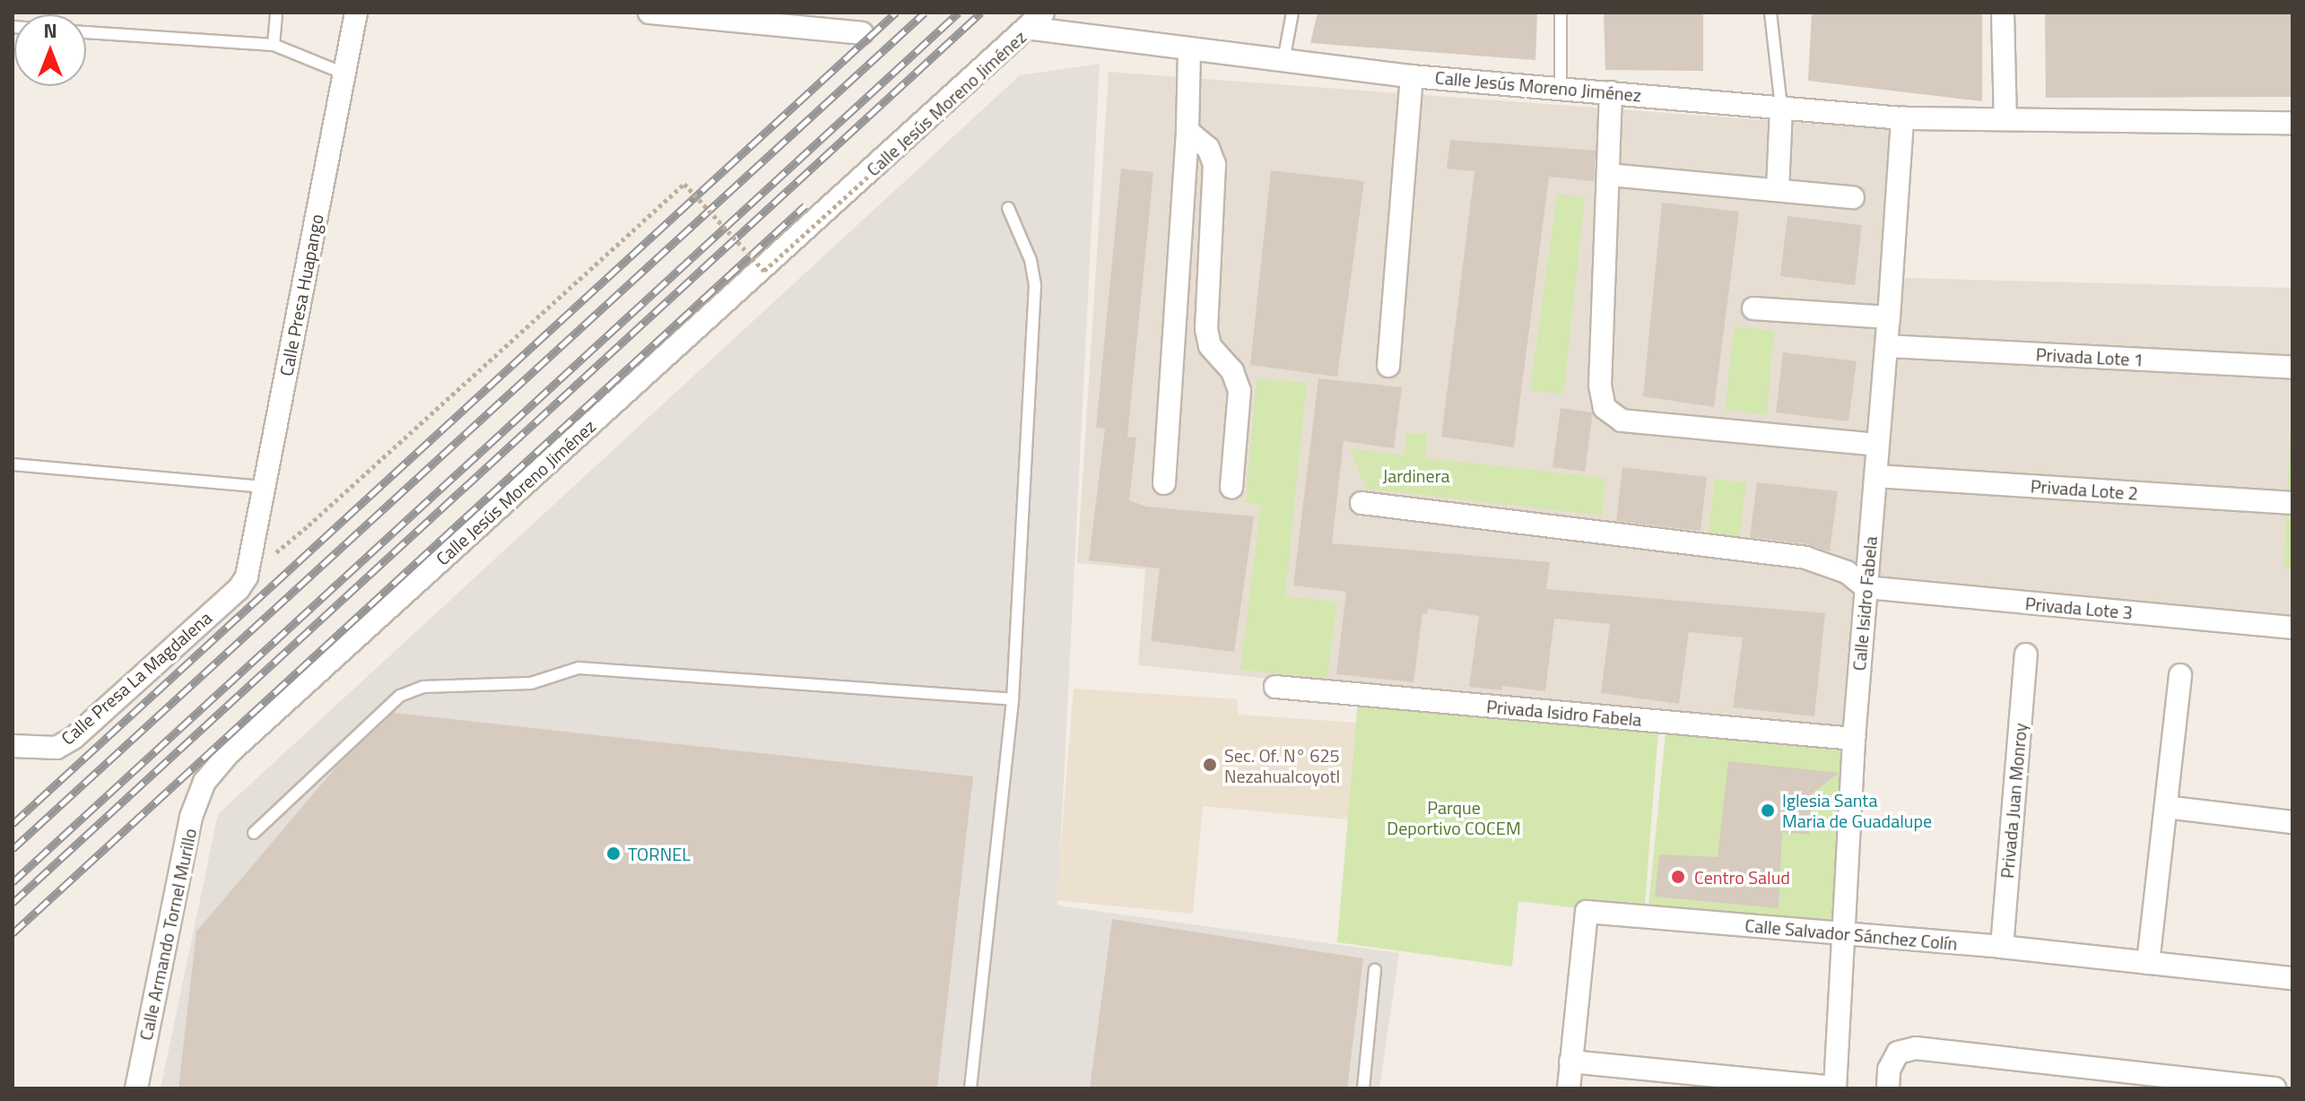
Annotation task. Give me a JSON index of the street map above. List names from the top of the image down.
{
  "streets": {
    "street": [
      "Calle Jesús Moreno Jiménez",
      "Calle Presa Huapango",
      "Privada Lote 1",
      "Privada Lote 2",
      "Calle Isidro Fabela",
      "Privada Lote 3",
      "Calle Presa La Magdalena",
      "Privada Isidro Fabela",
      "Privada Juan Monroy",
      "Calle Armando Tornel Murillo",
      "Calle Salvador Sánchez Colín"
    ]
  },
  "crossings": [
    ["Calle Jesús Moreno Jiménez", "Calle Isidro Fabela"],
    ["Calle Jesús Moreno Jiménez", "Calle Armando Tornel Murillo"],
    ["Calle Presa Huapango", "Calle Presa La Magdalena"],
    ["Privada Lote 1", "Calle Isidro Fabela"],
    ["Privada Lote 2", "Calle Isidro Fabela"],
    ["Calle Isidro Fabela", "Privada Lote 3"],
    ["Calle Isidro Fabela", "Privada Isidro Fabela"],
    ["Calle Isidro Fabela", "Calle Salvador Sánchez Colín"],
    ["Privada Juan Monroy", "Calle Salvador Sánchez Colín"]
  ],
  "parks": ["Jardinera", "Parque Deportivo COCEM"],
  "places": [
    "Sec. Of. N° 625 Nezahualcoyotl",
    "Iglesia Santa Maria de Guadalupe",
    "TORNEL",
    "Centro Salud"
  ],
  "north": "top"
}
